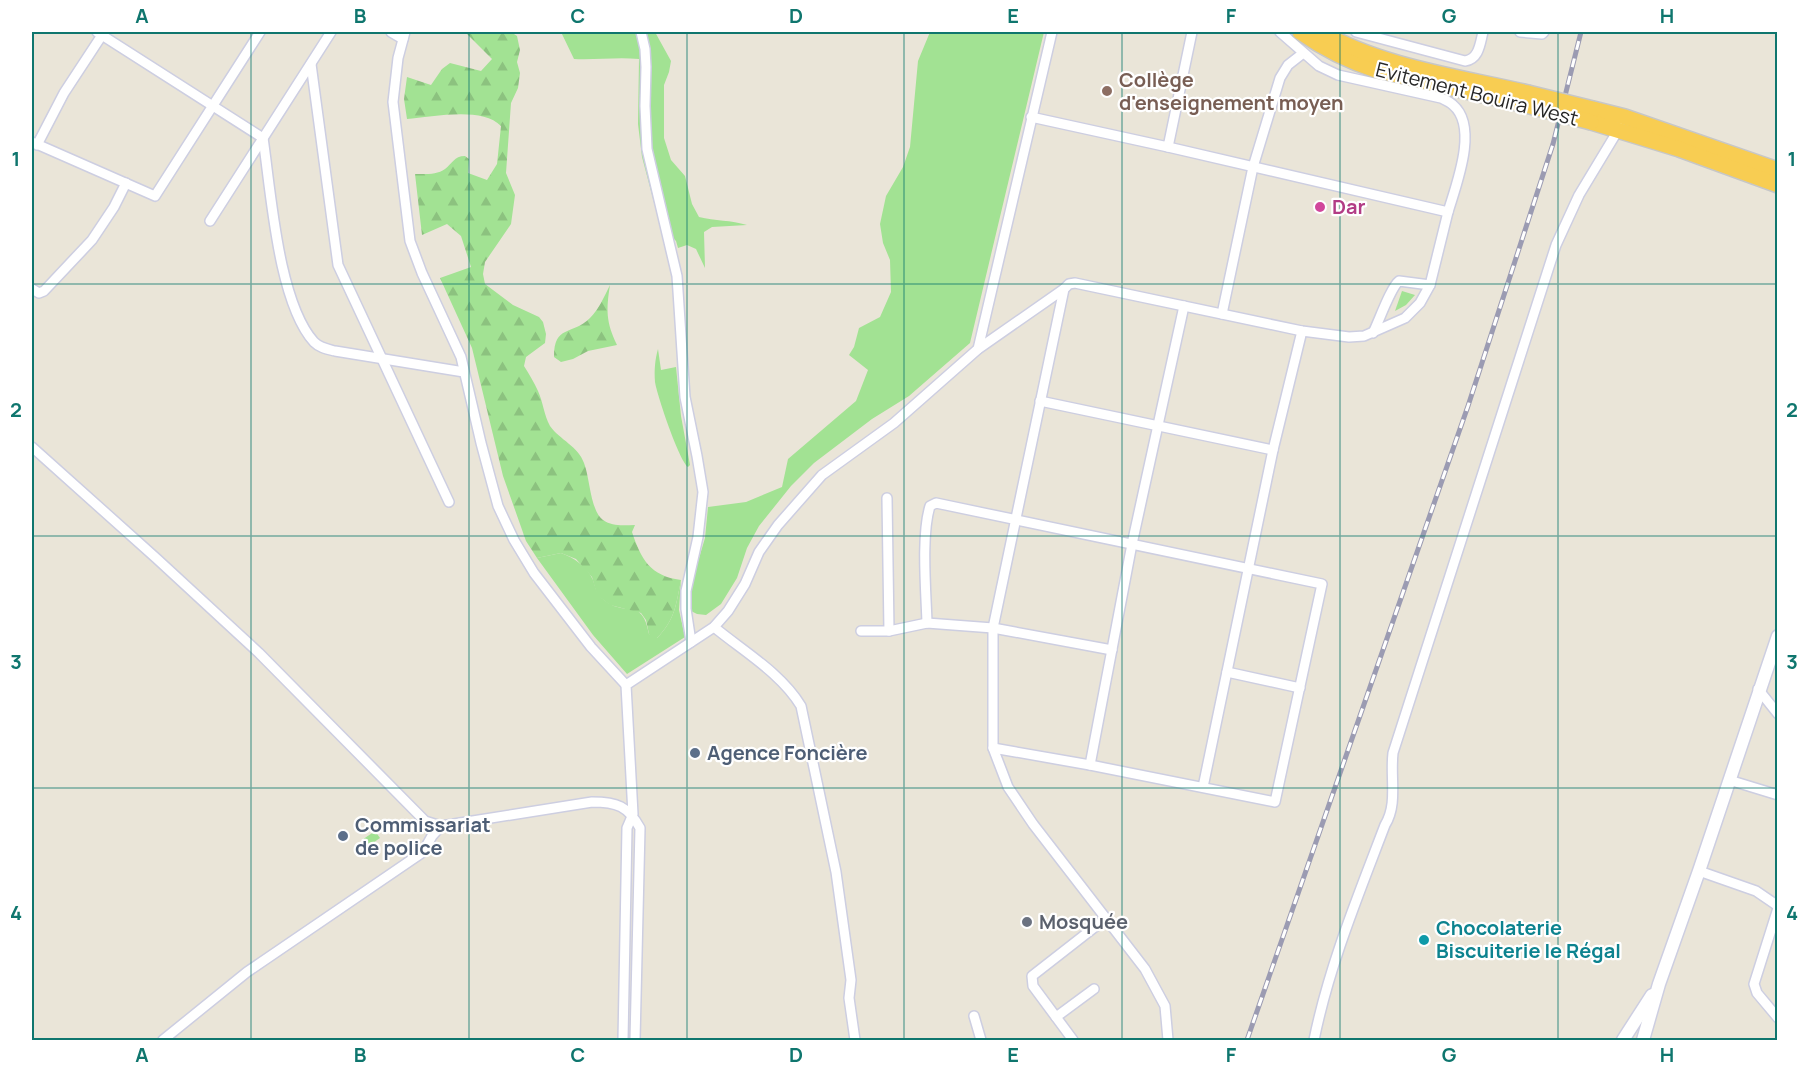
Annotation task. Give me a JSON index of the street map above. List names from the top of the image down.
{
  "streets": {
    "highway": ["Evitement Bouira West"]
  },
  "places": [
    "Collège d'enseignement moyen",
    "Dar",
    "Agence Foncière",
    "Commissariat de police",
    "Mosquée",
    "Chocolaterie Biscuiterie le Régal"
  ],
  "grid": {
    "columns": [
      "A",
      "B",
      "C",
      "D",
      "E",
      "F",
      "G",
      "H"
    ],
    "rows": [
      "1",
      "2",
      "3",
      "4"
    ]
  }
}
